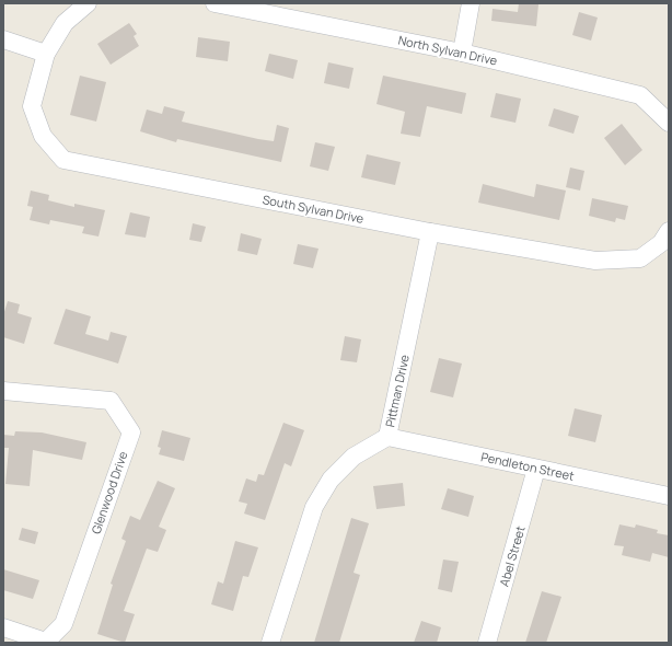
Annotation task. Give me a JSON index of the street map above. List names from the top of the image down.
{
  "streets": {
    "street": [
      "North Sylvan Drive",
      "South Sylvan Drive",
      "Pittman Drive",
      "Pendleton Street",
      "Glenwood Drive",
      "Abel Street"
    ]
  },
  "crossings": [
    ["South Sylvan Drive", "Pittman Drive"],
    ["Pittman Drive", "Pendleton Street"],
    ["Pendleton Street", "Abel Street"]
  ]
}
